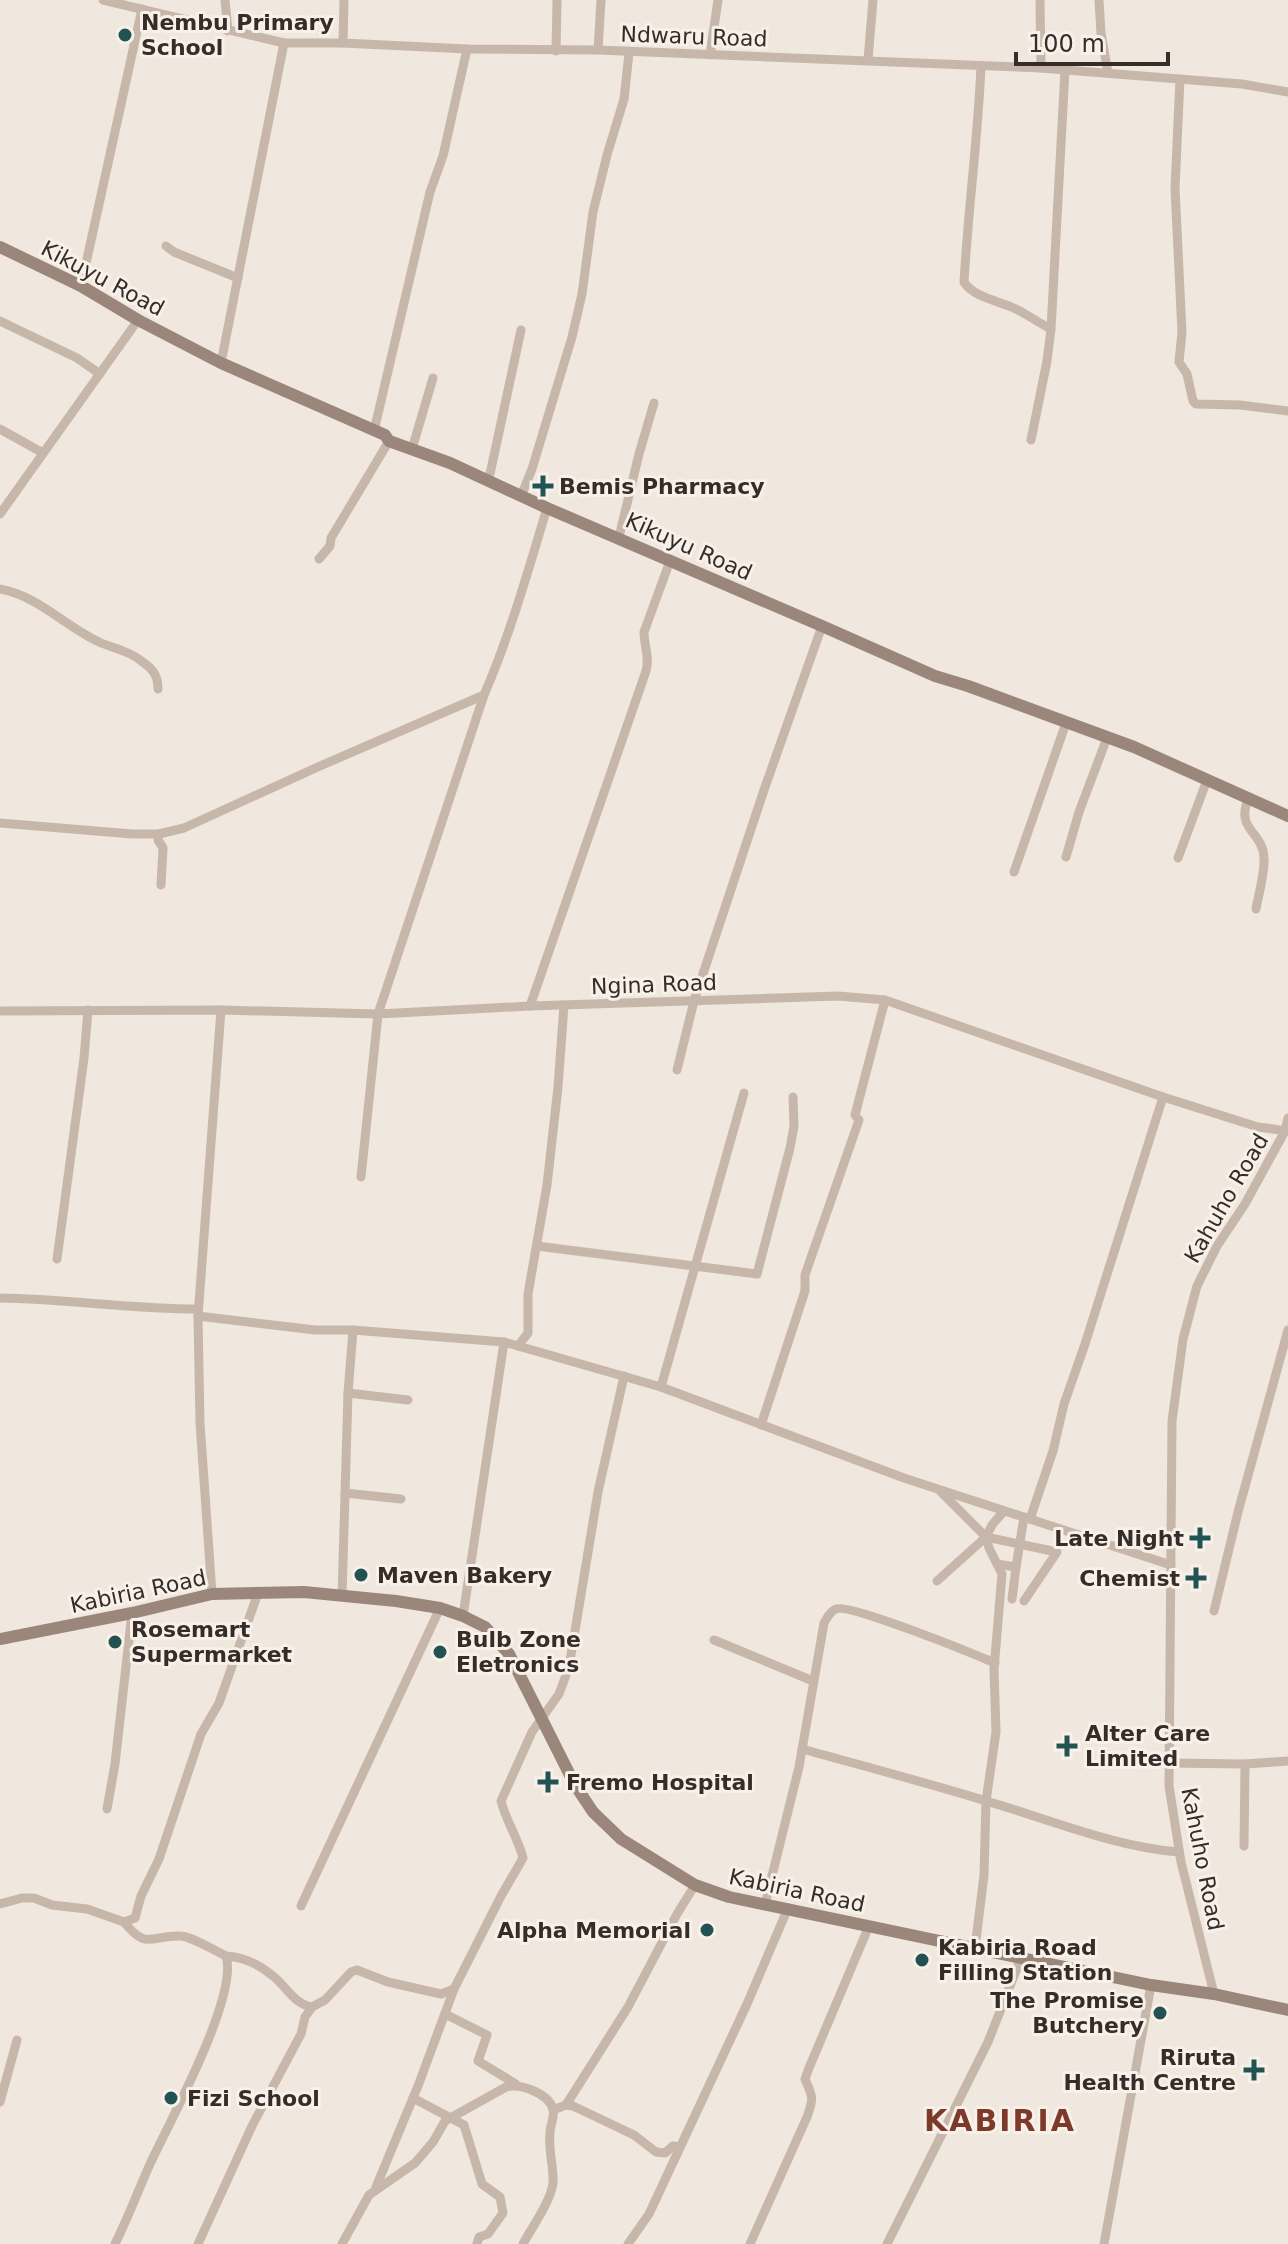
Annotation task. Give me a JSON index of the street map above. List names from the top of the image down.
{
  "streets": {
    "main road": ["Kikuyu Road", "Kabiria Road"],
    "street": ["Ndwaru Road", "Ngina Road", "Kahuho Road"]
  },
  "crossings": [
    ["Ngina Road", "Kahuho Road"],
    ["Kahuho Road", "Kabiria Road"]
  ],
  "districts": ["KABIRIA"],
  "places": {
    "other": [
      "Nembu Primary School",
      "Maven Bakery",
      "Rosemart Supermarket",
      "Bulb Zone Eletronics",
      "Alpha Memorial",
      "Kabiria Road Filling Station",
      "The Promise Butchery",
      "Fizi School"
    ],
    "health": [
      "Bemis Pharmacy",
      "Late Night",
      "Chemist",
      "Alter Care Limited",
      "Fremo Hospital",
      "Riruta Health Centre"
    ]
  },
  "scale_bar": "100 m"
}
